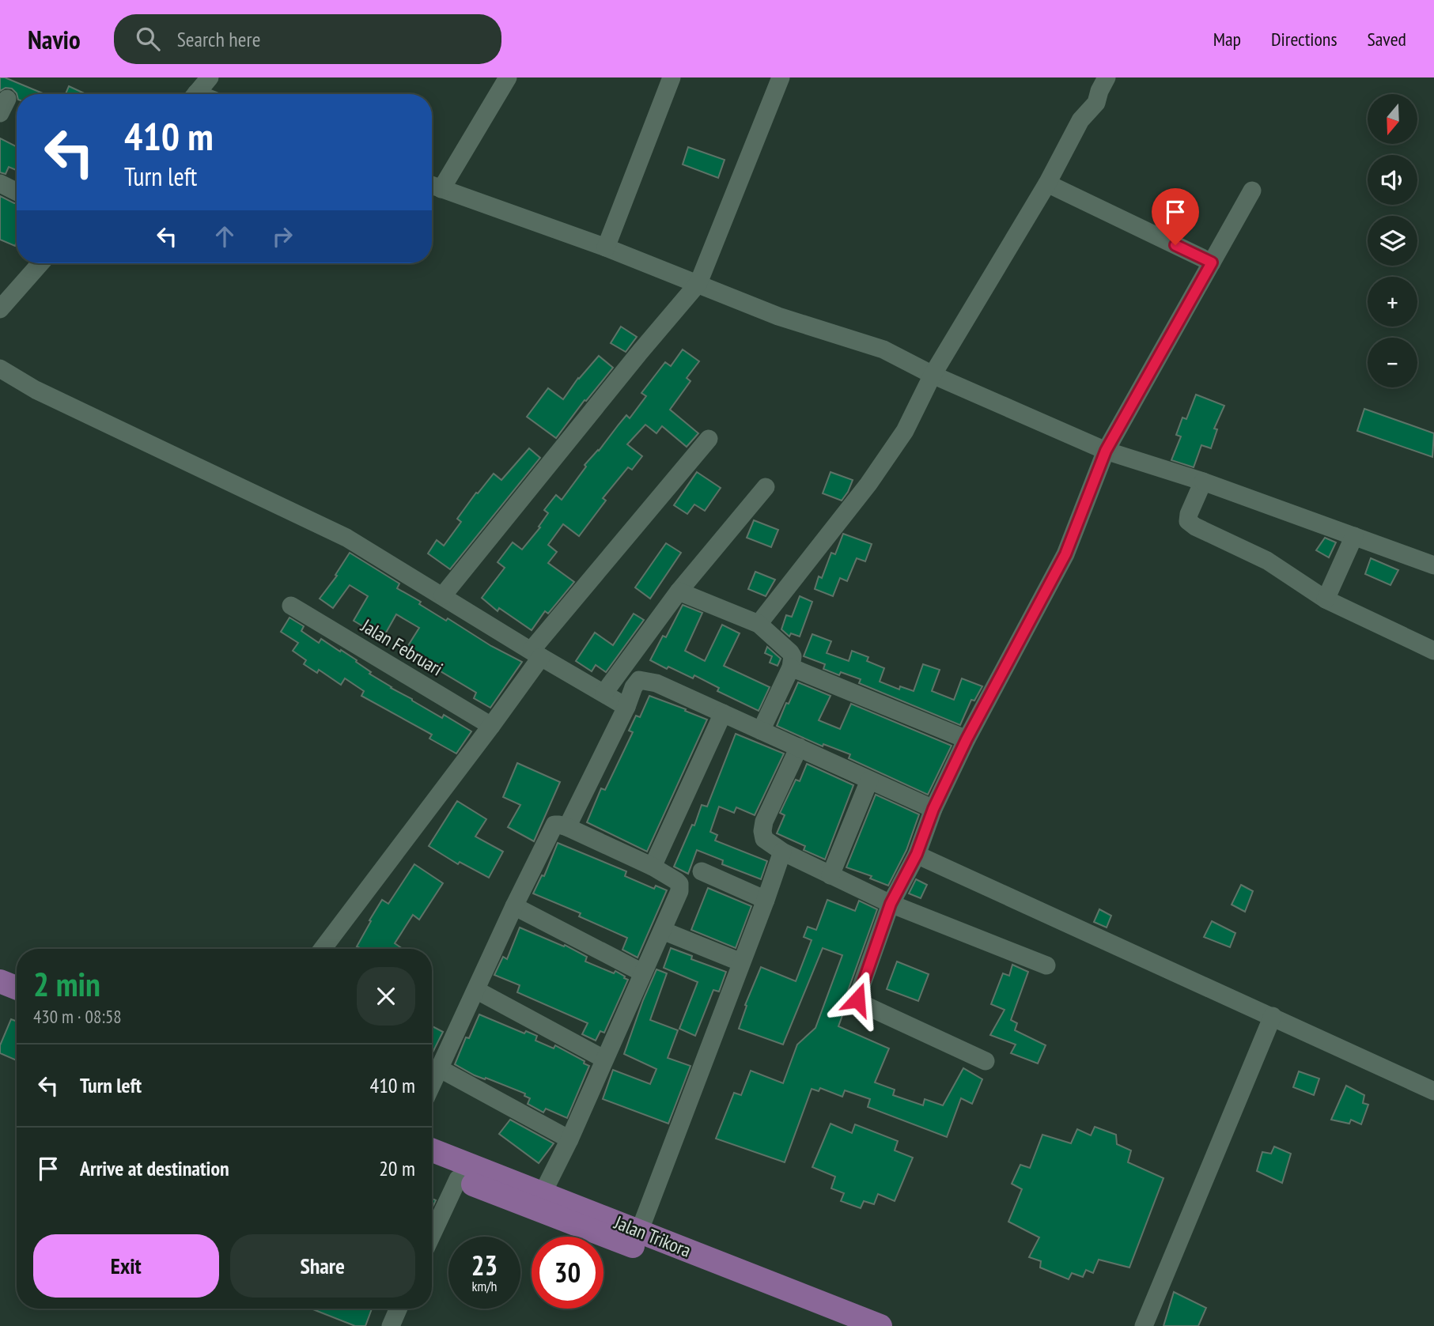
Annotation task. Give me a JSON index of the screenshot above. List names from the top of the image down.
{
  "streets": {
    "main road": ["Jalan Trikora"],
    "street": ["Jalan Februari"]
  },
  "north": "bottom",
  "page": {
    "header": "Navio",
    "search": "Search here",
    "nav": ["Map", "Directions", "Saved"],
    "map_buttons": ["+", "−"],
    "turn": ["410 m", "Turn left"],
    "heading": ["2 min", "430 m · 08:58"],
    "list": [
      {
        "name": "Turn left",
        "value": "410 m"
      },
      {
        "name": "Arrive at destination",
        "value": "20 m"
      }
    ],
    "buttons": ["Exit", "Share"],
    "speed": "23 km/h",
    "limit": "30"
  }
}
